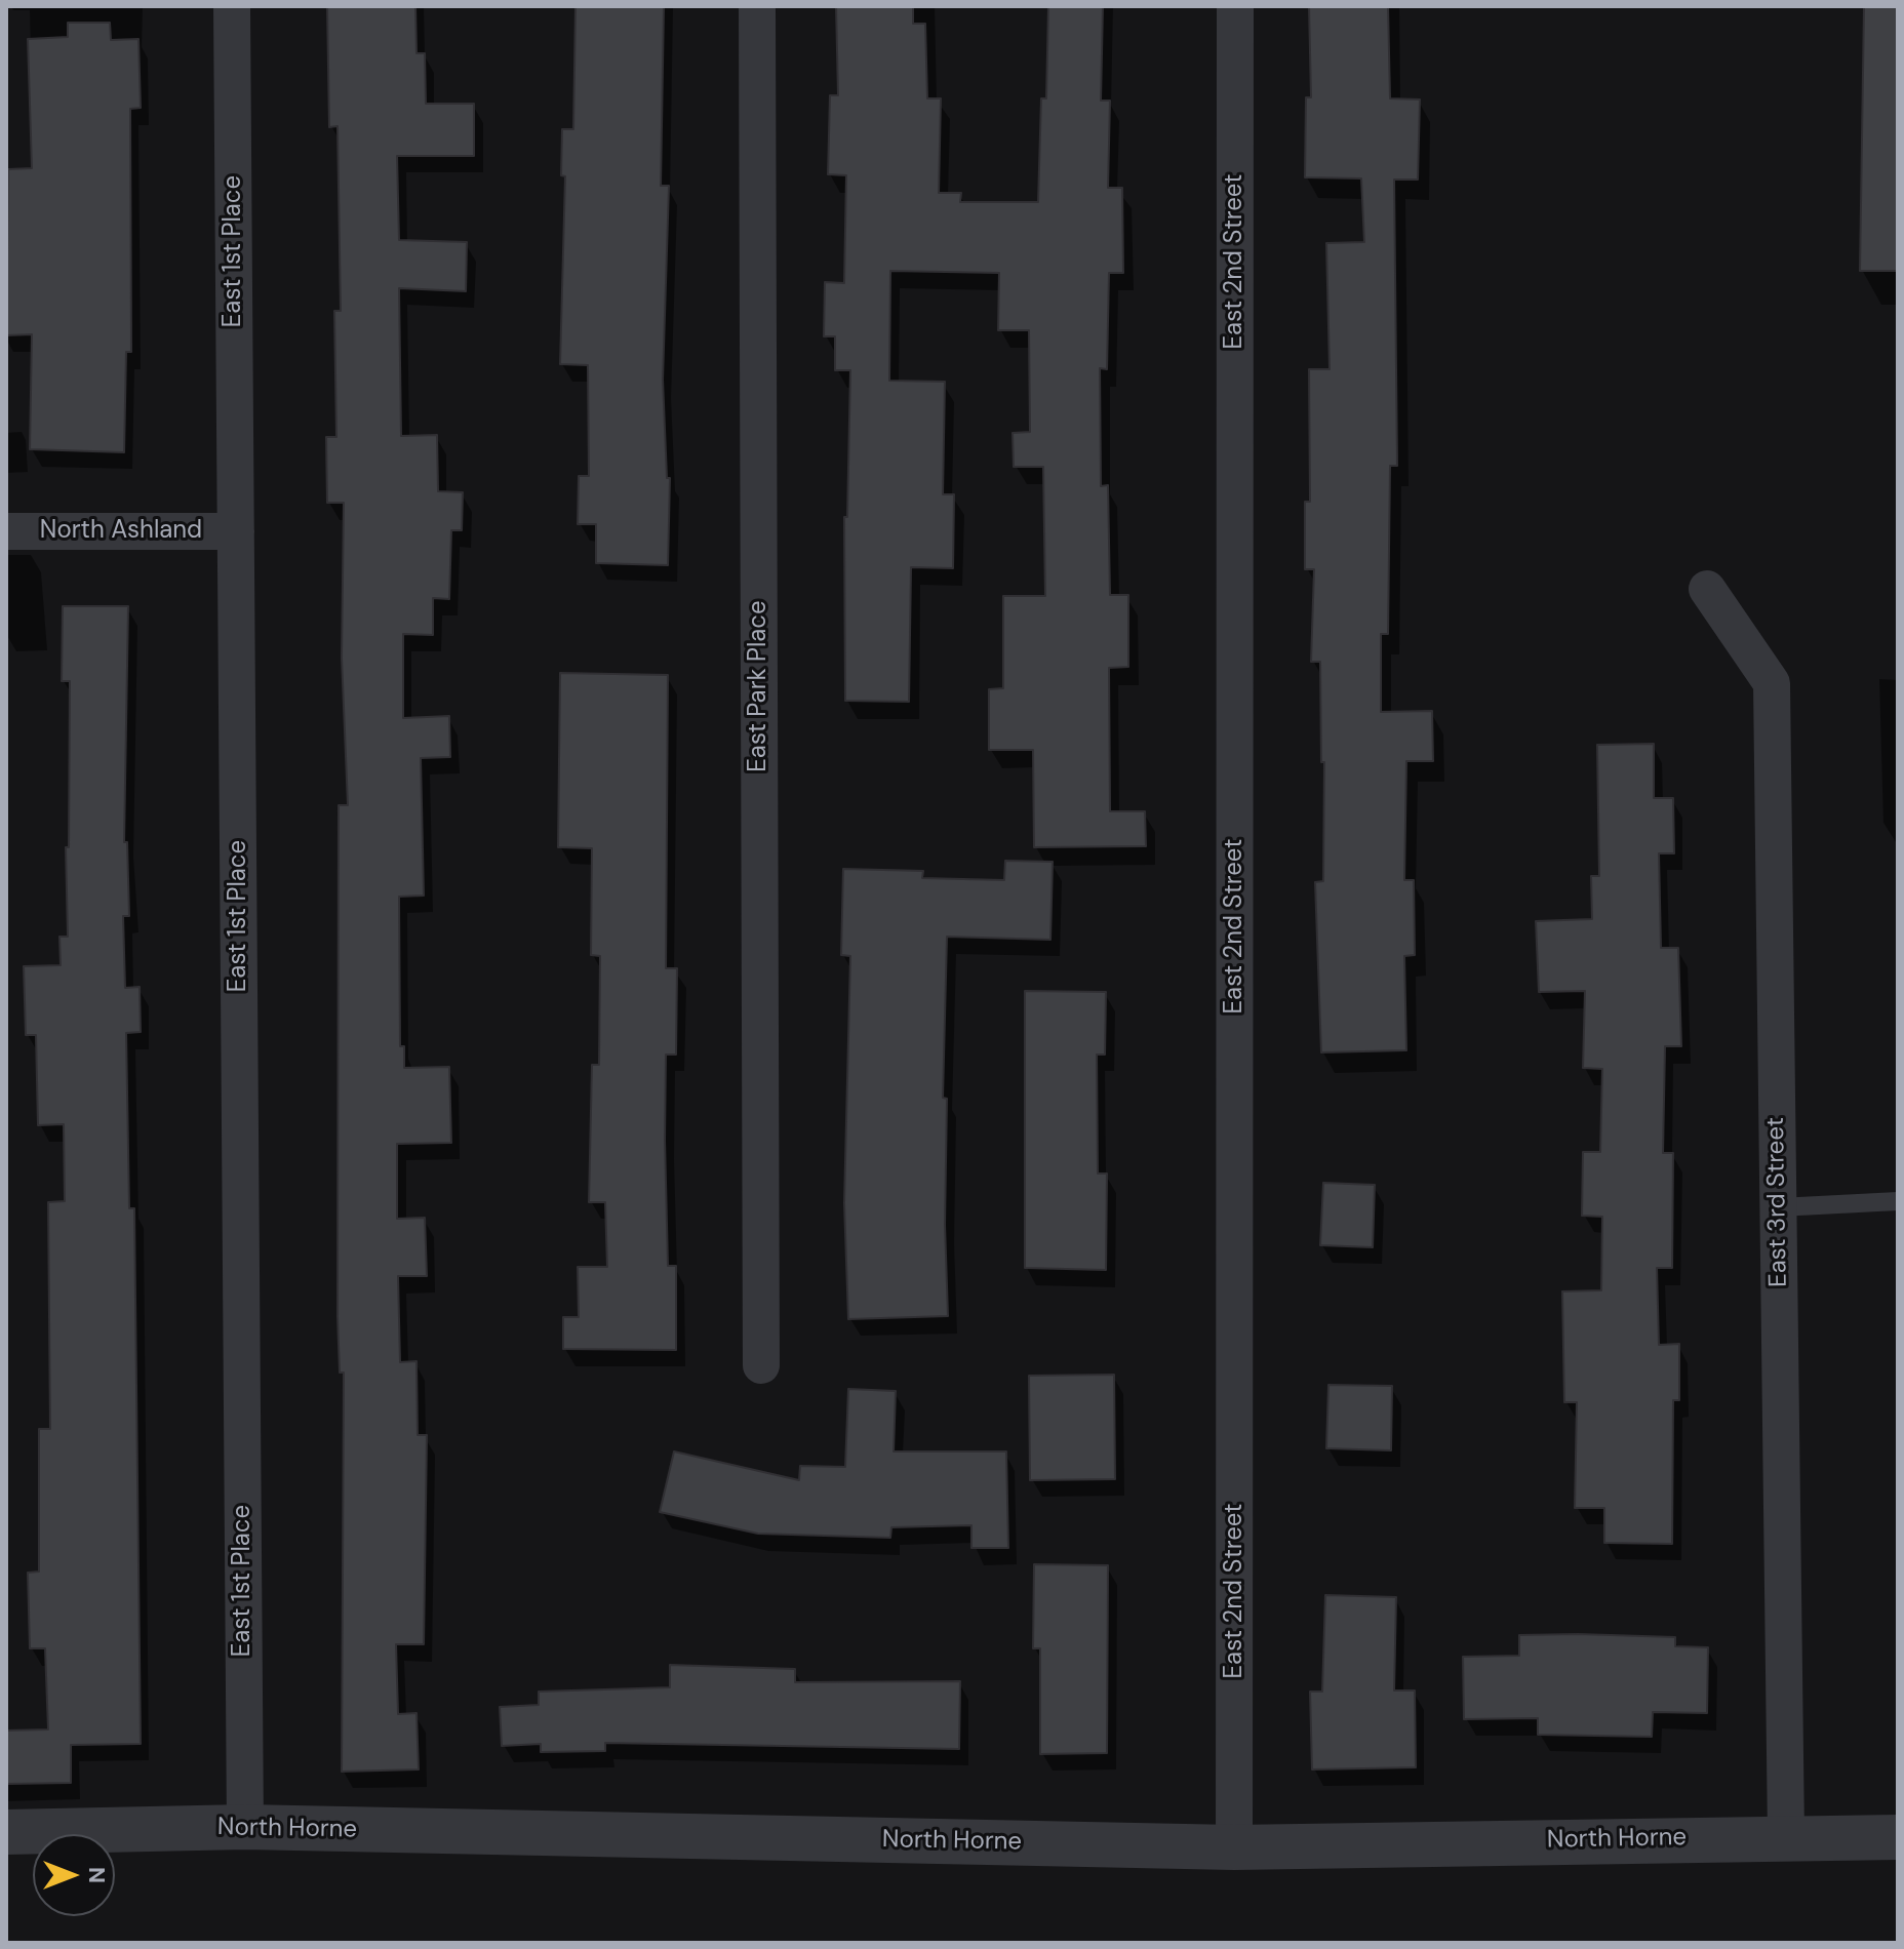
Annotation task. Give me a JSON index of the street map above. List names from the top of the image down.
{
  "streets": {
    "street": [
      "East 1st Place",
      "East 2nd Street",
      "North Ashland",
      "East Park Place",
      "East 3rd Street",
      "North Horne"
    ]
  },
  "crossings": [
    ["East 1st Place", "North Ashland"],
    ["East 1st Place", "North Horne"],
    ["East 2nd Street", "North Horne"],
    ["East 3rd Street", "North Horne"]
  ],
  "north": "right"
}
